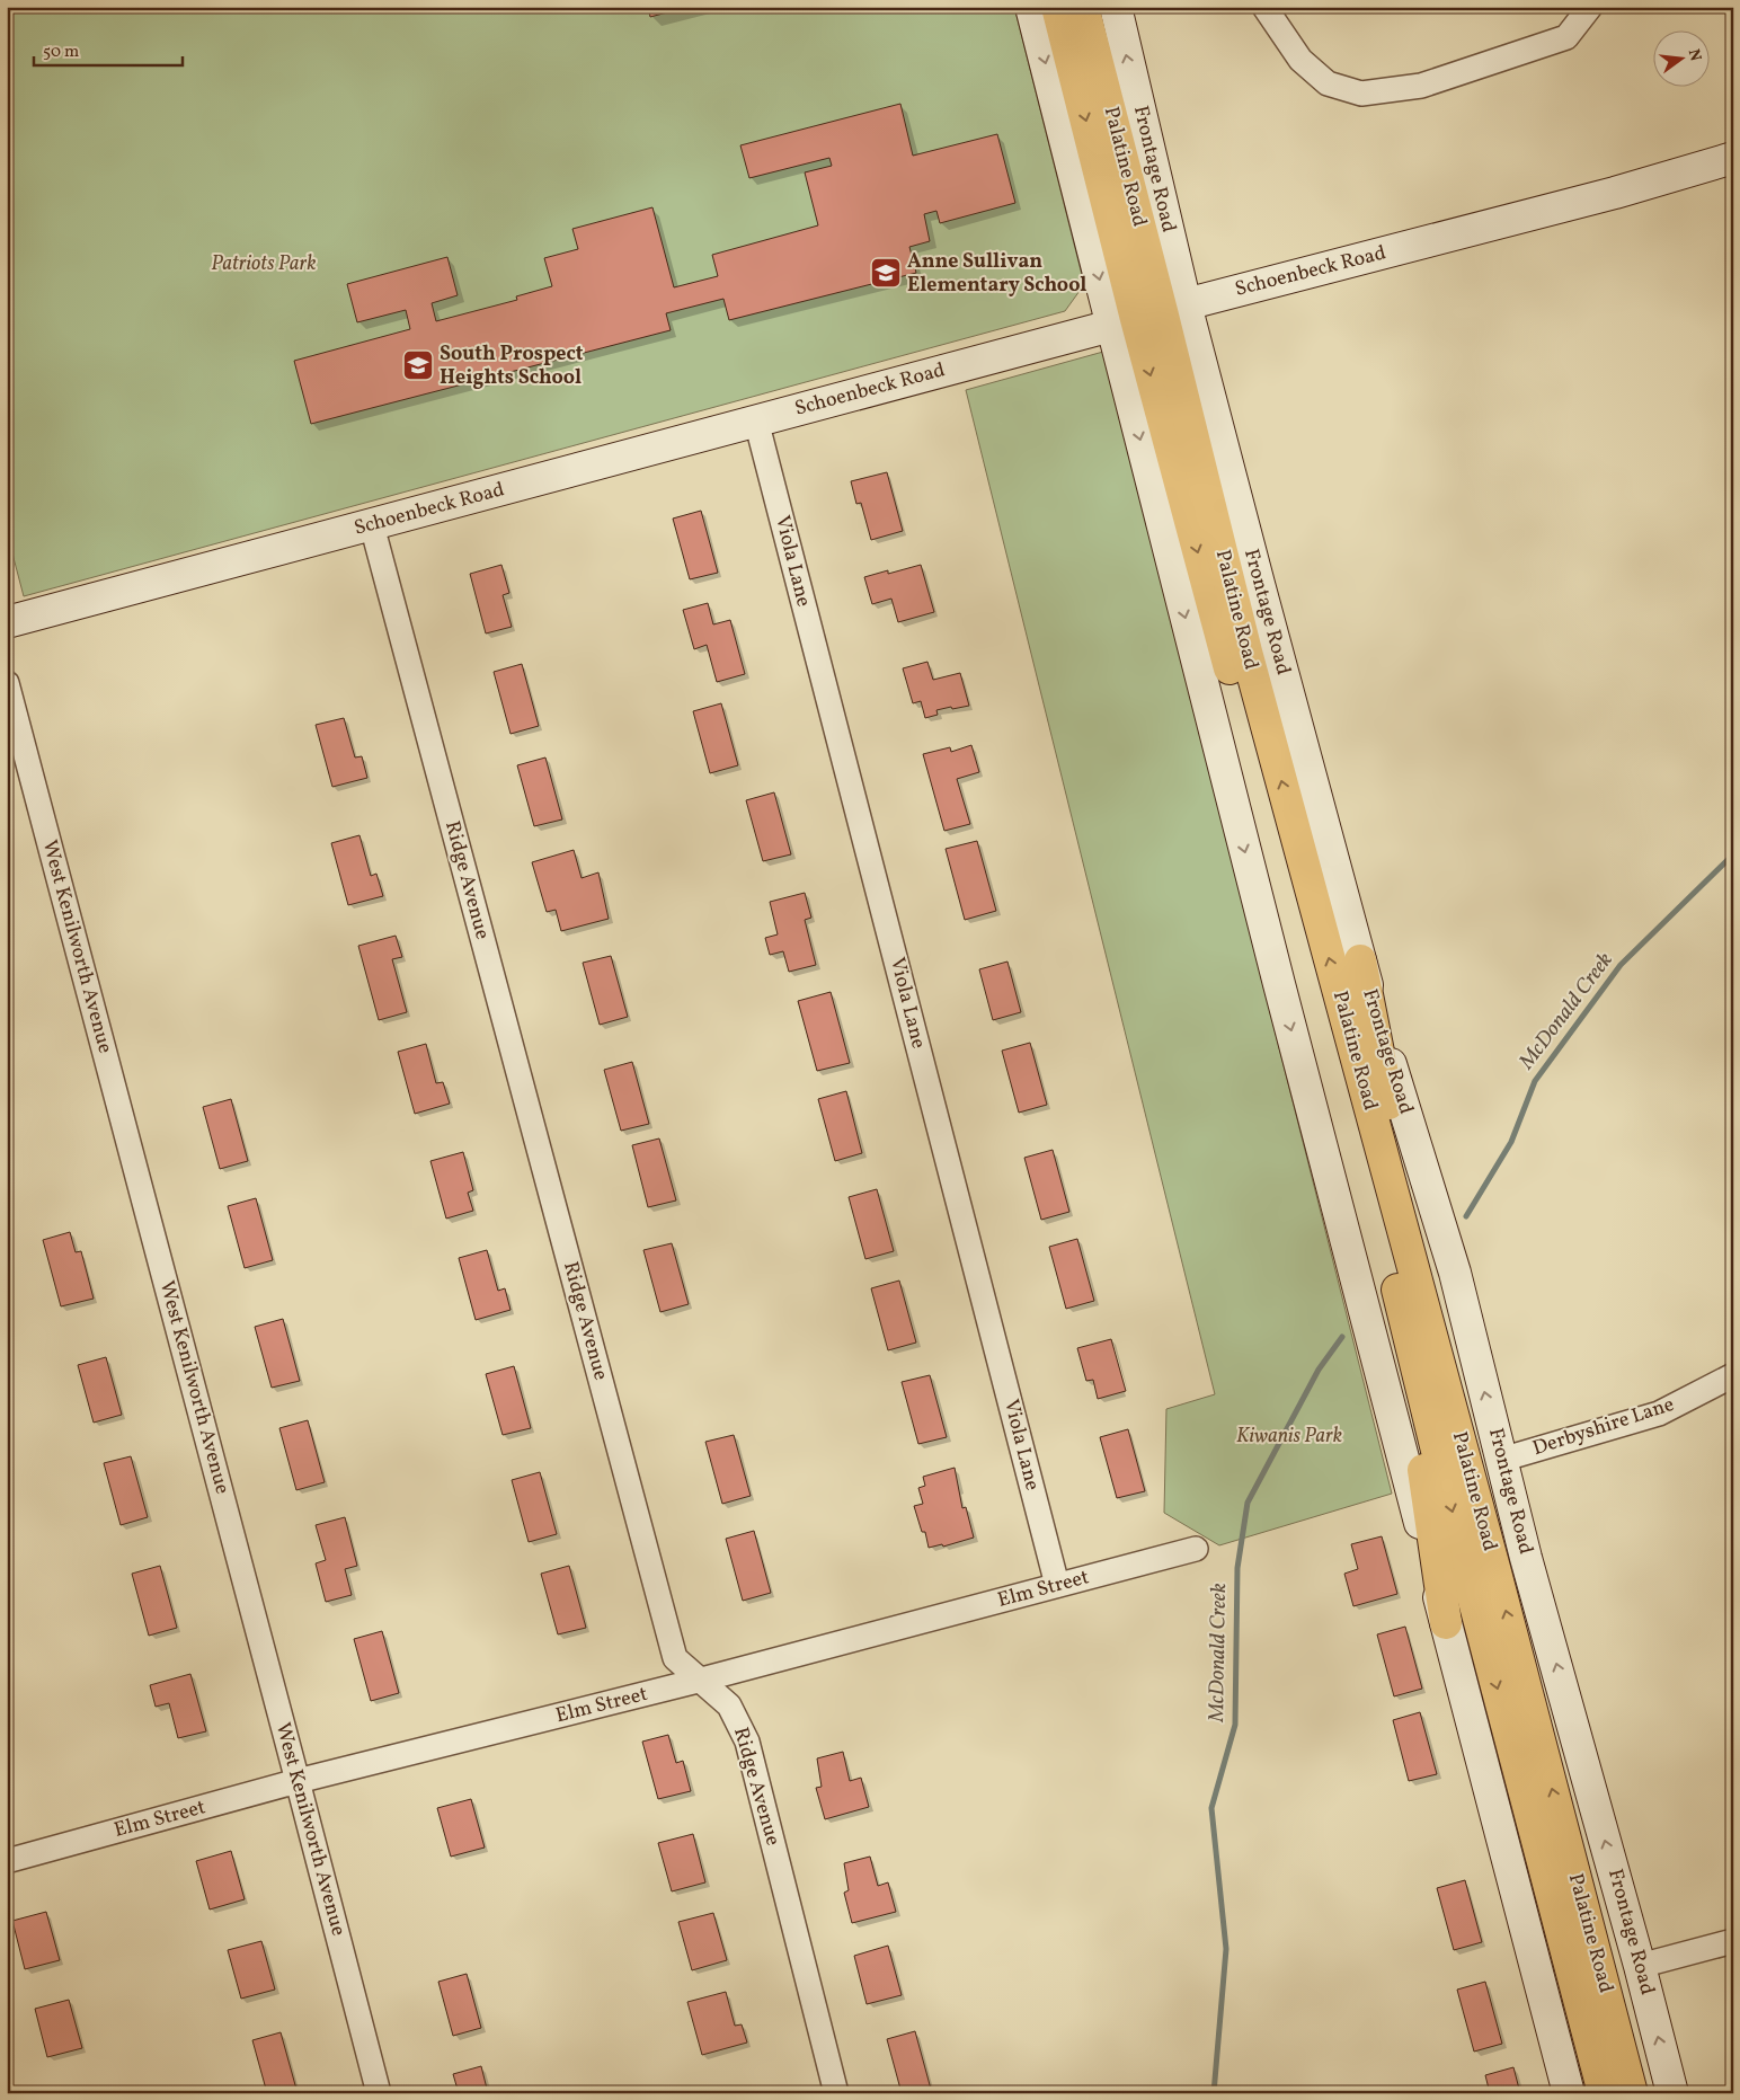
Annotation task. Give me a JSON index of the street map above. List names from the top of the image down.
{
  "streets": {
    "highway": ["Palatine Road"],
    "street": [
      "Frontage Road",
      "Schoenbeck Road",
      "Viola Lane",
      "Ridge Avenue",
      "West Kenilworth Avenue",
      "Derbyshire Lane",
      "Elm Street"
    ]
  },
  "crossings": [
    ["Palatine Road", "Frontage Road"],
    ["Palatine Road", "Schoenbeck Road"],
    ["Frontage Road", "Schoenbeck Road"],
    ["Frontage Road", "Derbyshire Lane"],
    ["Schoenbeck Road", "Viola Lane"],
    ["Schoenbeck Road", "Ridge Avenue"],
    ["Viola Lane", "Elm Street"],
    ["Ridge Avenue", "Elm Street"],
    ["West Kenilworth Avenue", "Elm Street"]
  ],
  "water": ["McDonald Creek"],
  "parks": ["Patriots Park", "Kiwanis Park"],
  "places": {
    "school or university": ["Anne Sullivan Elementary School", "South Prospect Heights School"]
  },
  "scale_bar": "50 m",
  "north": "right"
}
